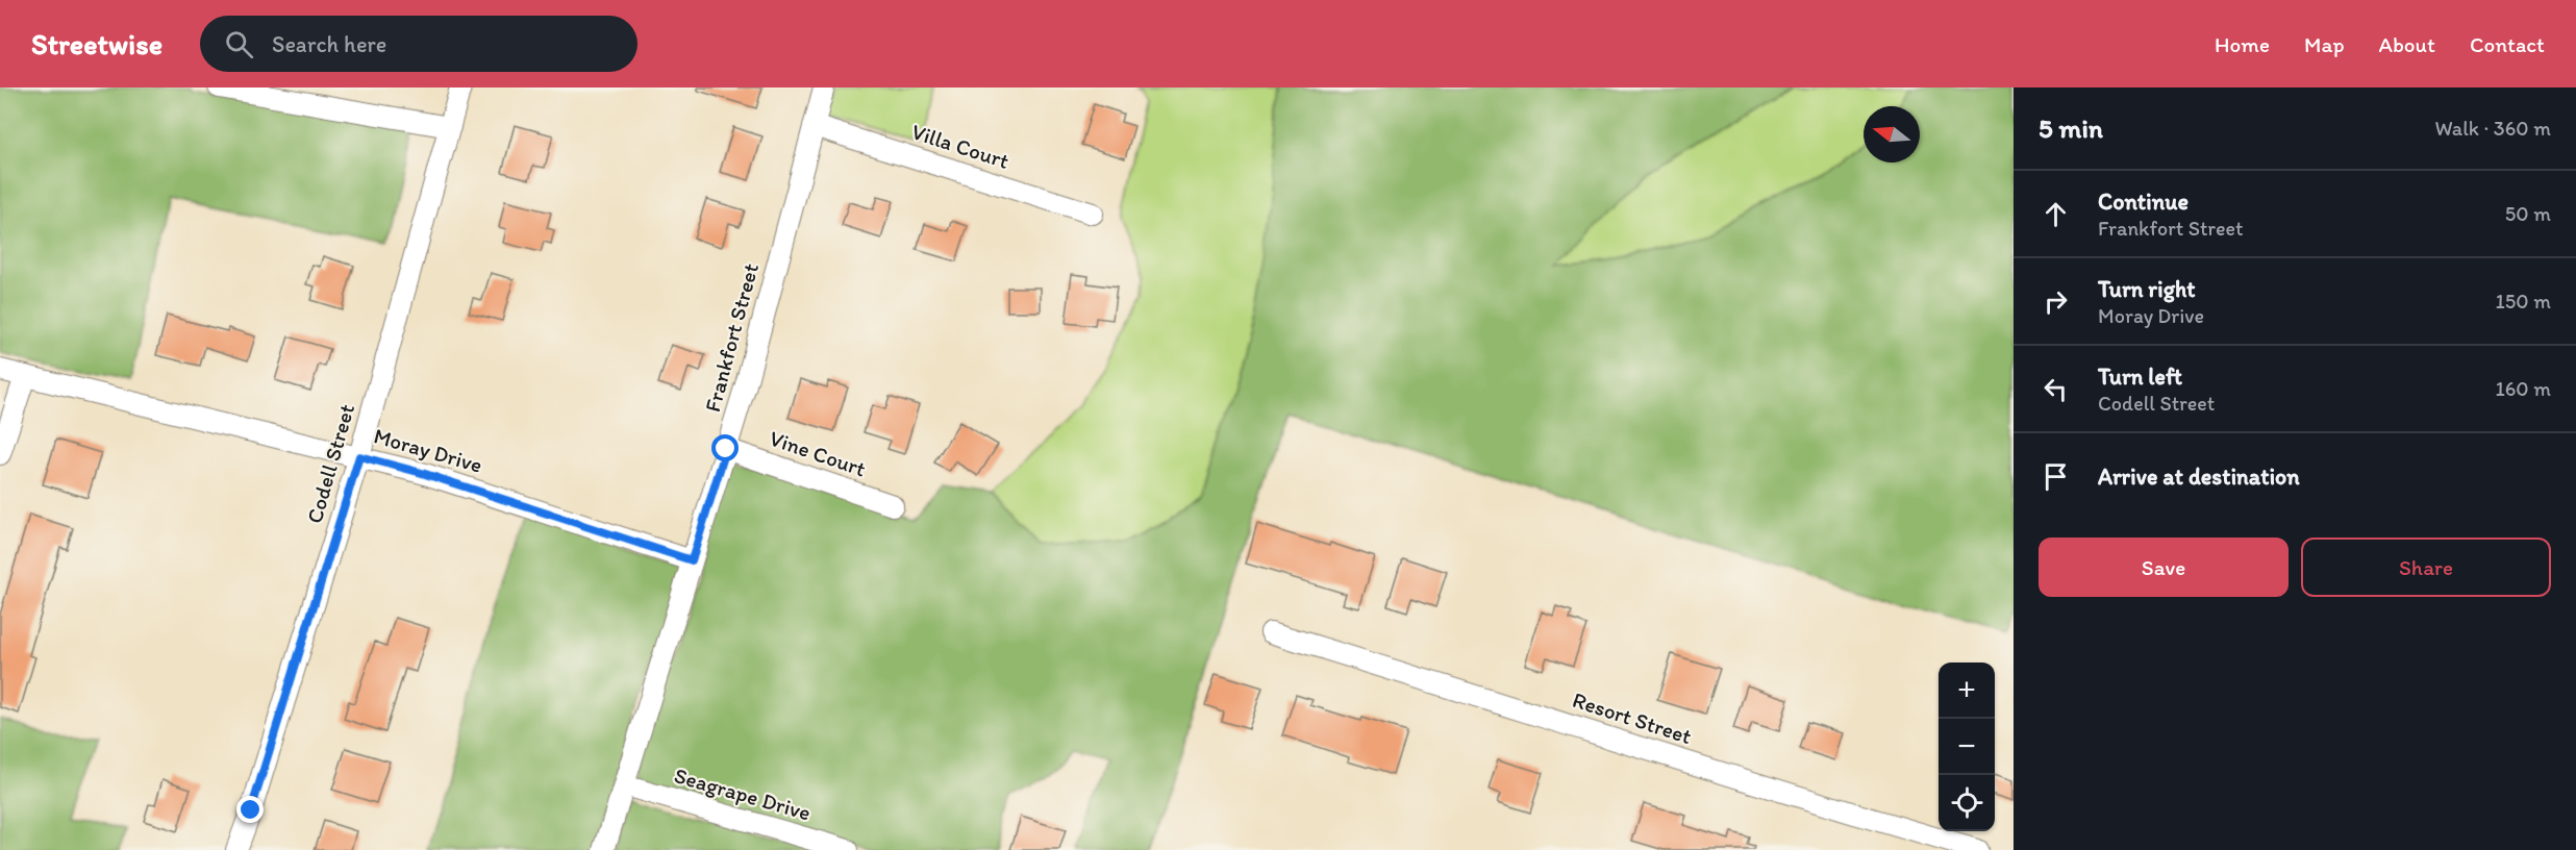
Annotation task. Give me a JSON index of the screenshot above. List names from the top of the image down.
{
  "streets": {
    "street": [
      "Villa Court",
      "Frankfort Street",
      "Moray Drive",
      "Vine Court",
      "Codell Street",
      "Resort Street",
      "Seagrape Drive"
    ]
  },
  "crossings": [
    ["Villa Court", "Frankfort Street"],
    ["Frankfort Street", "Moray Drive"],
    ["Frankfort Street", "Vine Court"],
    ["Frankfort Street", "Seagrape Drive"],
    ["Moray Drive", "Codell Street"]
  ],
  "north": "left",
  "page": {
    "header": "Streetwise",
    "search": "Search here",
    "nav": [
      "Home",
      "Map",
      "About",
      "Contact"
    ],
    "heading": ["5 min", "Walk · 360 m"],
    "list": [
      ["Continue", "Frankfort Street", "50 m"],
      ["Turn right", "Moray Drive", "150 m"],
      ["Turn left", "Codell Street", "160 m"],
      "Arrive at destination"
    ],
    "buttons": ["Save", "Share"],
    "map_buttons": ["+", "−"]
  }
}
